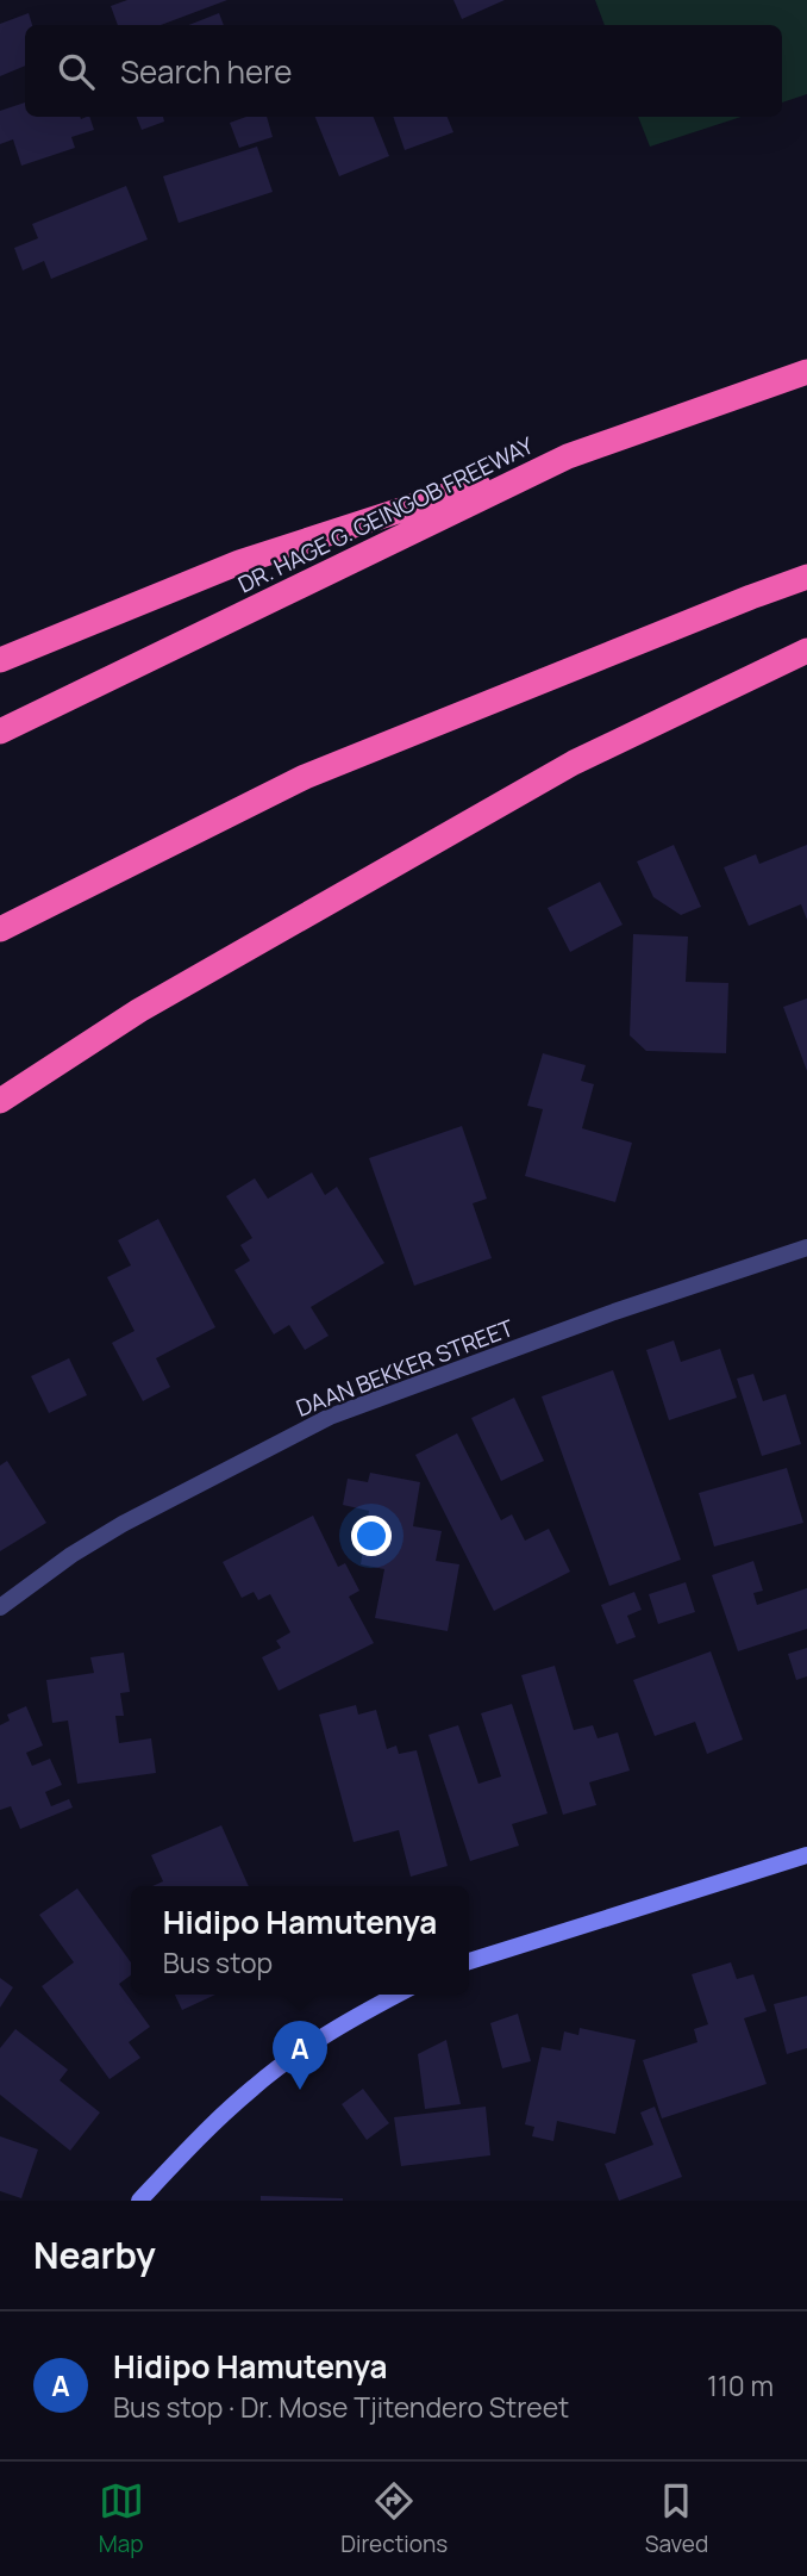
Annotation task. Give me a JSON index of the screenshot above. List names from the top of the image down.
{
  "streets": {
    "highway": ["DR. HAGE G. GEINGOB FREEWAY"],
    "street": ["DAAN BEKKER STREET"]
  },
  "page": {
    "search": "Search here",
    "popup": ["Hidipo Hamutenya", "Bus stop"],
    "pins": "A",
    "heading": "Nearby",
    "list": [
      {
        "mark": "A",
        "name": "Hidipo Hamutenya",
        "note": "Bus stop · Dr. Mose Tjitendero Street",
        "value": "110 m"
      }
    ],
    "nav": ["Map", "Directions", "Saved"]
  }
}
